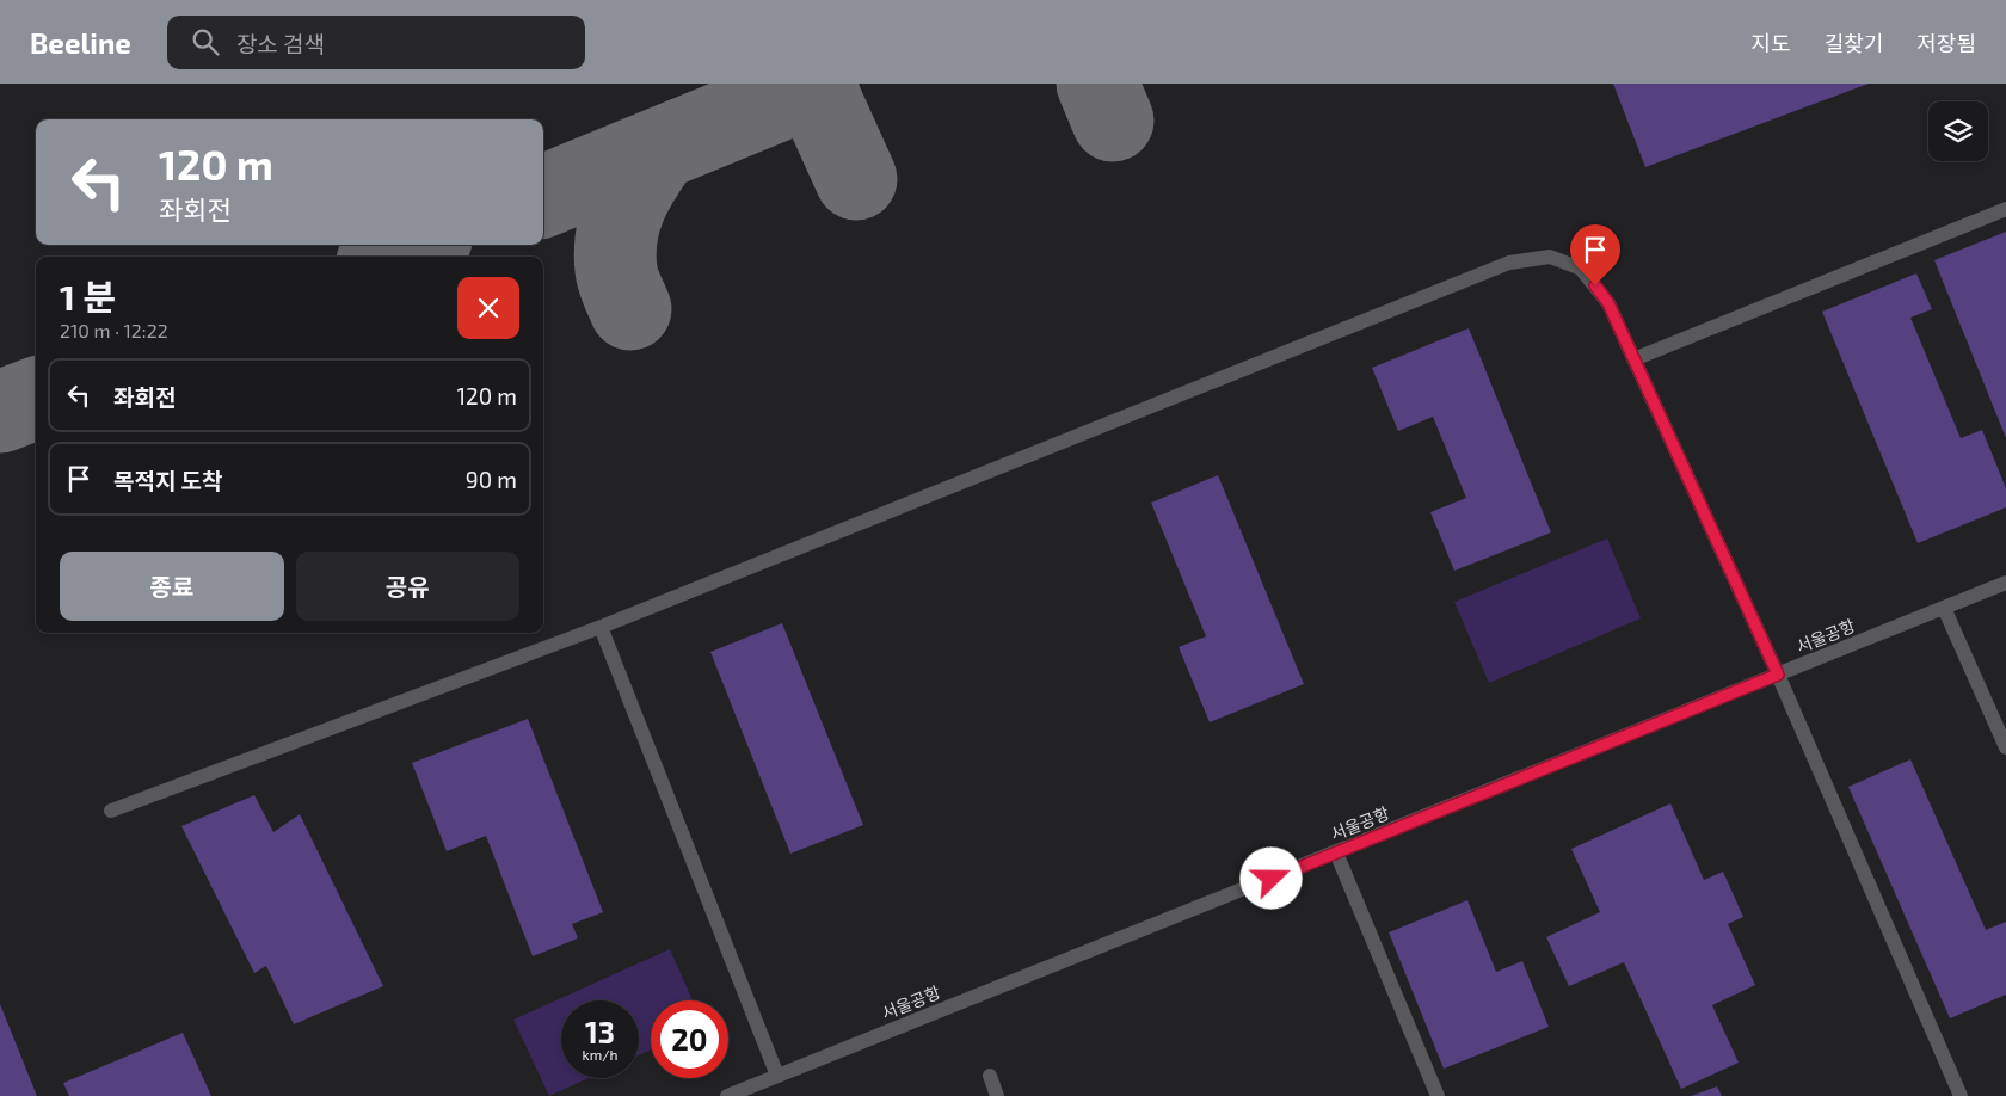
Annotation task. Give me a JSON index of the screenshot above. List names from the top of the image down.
{
  "streets": {
    "lane": ["서울공항"]
  },
  "page": {
    "header": "Beeline",
    "search": "장소 검색",
    "nav": ["지도", "길찾기", "저장됨"],
    "turn": ["120 m", "좌회전"],
    "heading": ["1 분", "210 m · 12:22"],
    "list": [
      {
        "name": "좌회전",
        "value": "120 m"
      },
      {
        "name": "목적지 도착",
        "value": "90 m"
      }
    ],
    "buttons": ["종료", "공유"],
    "speed": "13 km/h",
    "limit": "20"
  }
}
